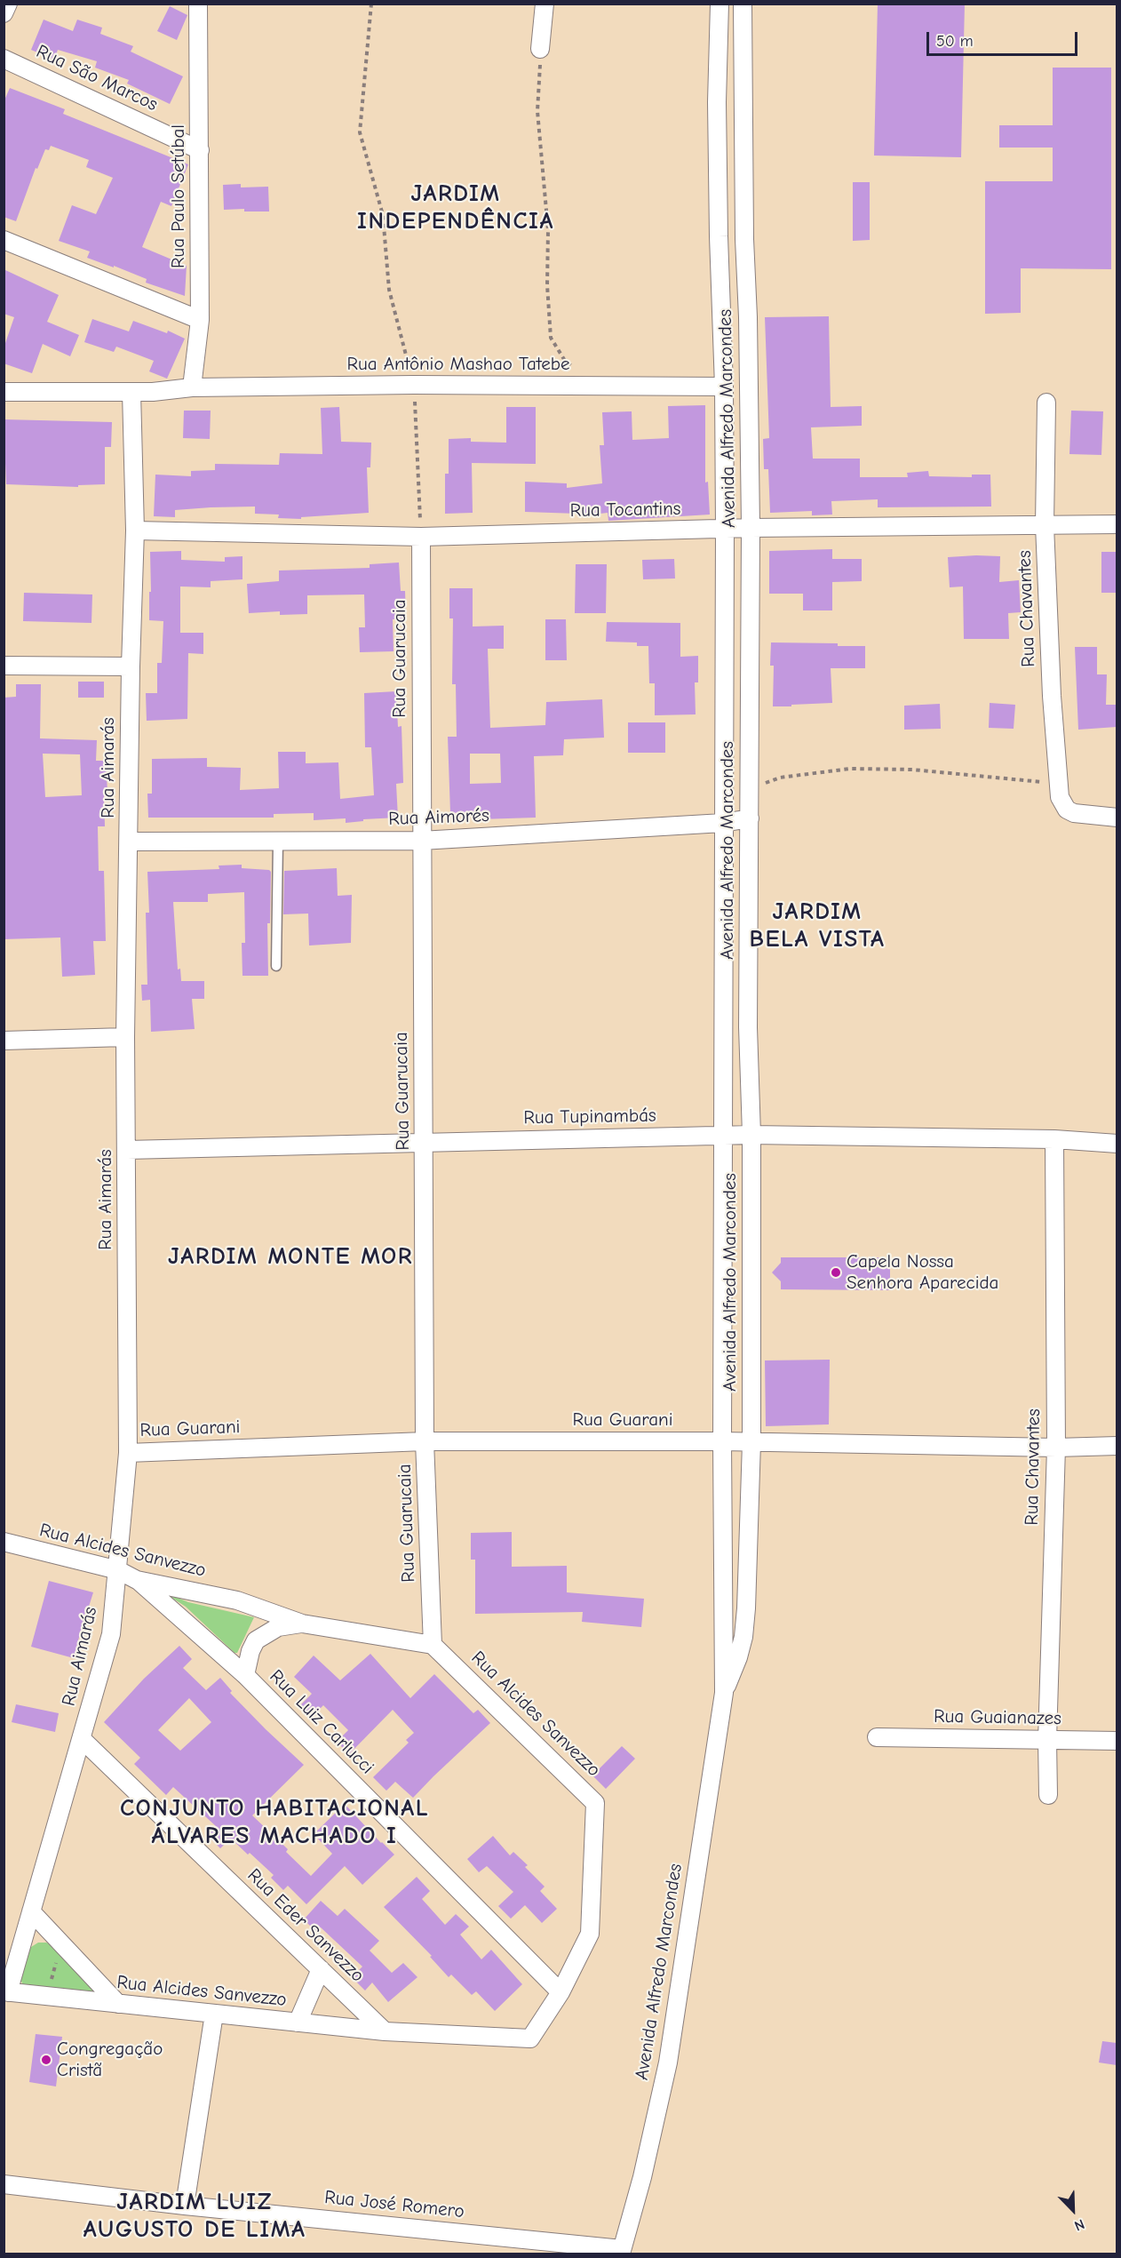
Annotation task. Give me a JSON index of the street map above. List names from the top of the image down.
{
  "streets": {
    "street": [
      "Rua São Marcos",
      "Rua Paulo Setúbal",
      "Rua Antônio Mashao Tatebe",
      "Avenida Alfredo Marcondes",
      "Rua Tocantins",
      "Rua Chavantes",
      "Rua Guarucaia",
      "Rua Aimarás",
      "Rua Aimorés",
      "Rua Tupinambás",
      "Rua Guarani",
      "Rua Alcides Sanvezzo",
      "Rua Guaianazes",
      "Rua Luiz Carlucci",
      "Rua Eder Sanvezzo",
      "Rua José Romero"
    ]
  },
  "crossings": [
    ["Rua São Marcos", "Rua Paulo Setúbal"],
    ["Rua Paulo Setúbal", "Rua Antônio Mashao Tatebe"],
    ["Rua Antônio Mashao Tatebe", "Avenida Alfredo Marcondes"],
    ["Rua Antônio Mashao Tatebe", "Rua Aimarás"],
    ["Avenida Alfredo Marcondes", "Rua Tocantins"],
    ["Avenida Alfredo Marcondes", "Rua Aimorés"],
    ["Avenida Alfredo Marcondes", "Rua Tupinambás"],
    ["Avenida Alfredo Marcondes", "Rua Guarani"],
    ["Avenida Alfredo Marcondes", "Rua José Romero"],
    ["Rua Tocantins", "Rua Chavantes"],
    ["Rua Tocantins", "Rua Guarucaia"],
    ["Rua Tocantins", "Rua Aimarás"],
    ["Rua Chavantes", "Rua Tupinambás"],
    ["Rua Chavantes", "Rua Guarani"],
    ["Rua Chavantes", "Rua Guaianazes"],
    ["Rua Guarucaia", "Rua Aimorés"],
    ["Rua Guarucaia", "Rua Tupinambás"],
    ["Rua Guarucaia", "Rua Guarani"],
    ["Rua Guarucaia", "Rua Alcides Sanvezzo"],
    ["Rua Aimarás", "Rua Aimorés"],
    ["Rua Aimarás", "Rua Tupinambás"],
    ["Rua Aimarás", "Rua Guarani"],
    ["Rua Aimarás", "Rua Alcides Sanvezzo"],
    ["Rua Aimarás", "Rua Eder Sanvezzo"],
    ["Rua Alcides Sanvezzo", "Rua Luiz Carlucci"],
    ["Rua Alcides Sanvezzo", "Rua Eder Sanvezzo"]
  ],
  "districts": [
    "JARDIM INDEPENDÊNCIA",
    "JARDIM BELA VISTA",
    "JARDIM MONTE MOR",
    "CONJUNTO HABITACIONAL ÁLVARES MACHADO I",
    "JARDIM LUIZ AUGUSTO DE LIMA"
  ],
  "places": ["Capela Nossa Senhora Aparecida", "Congregação Cristã"],
  "scale_bar": "50 m",
  "north": "bottom right"
}
